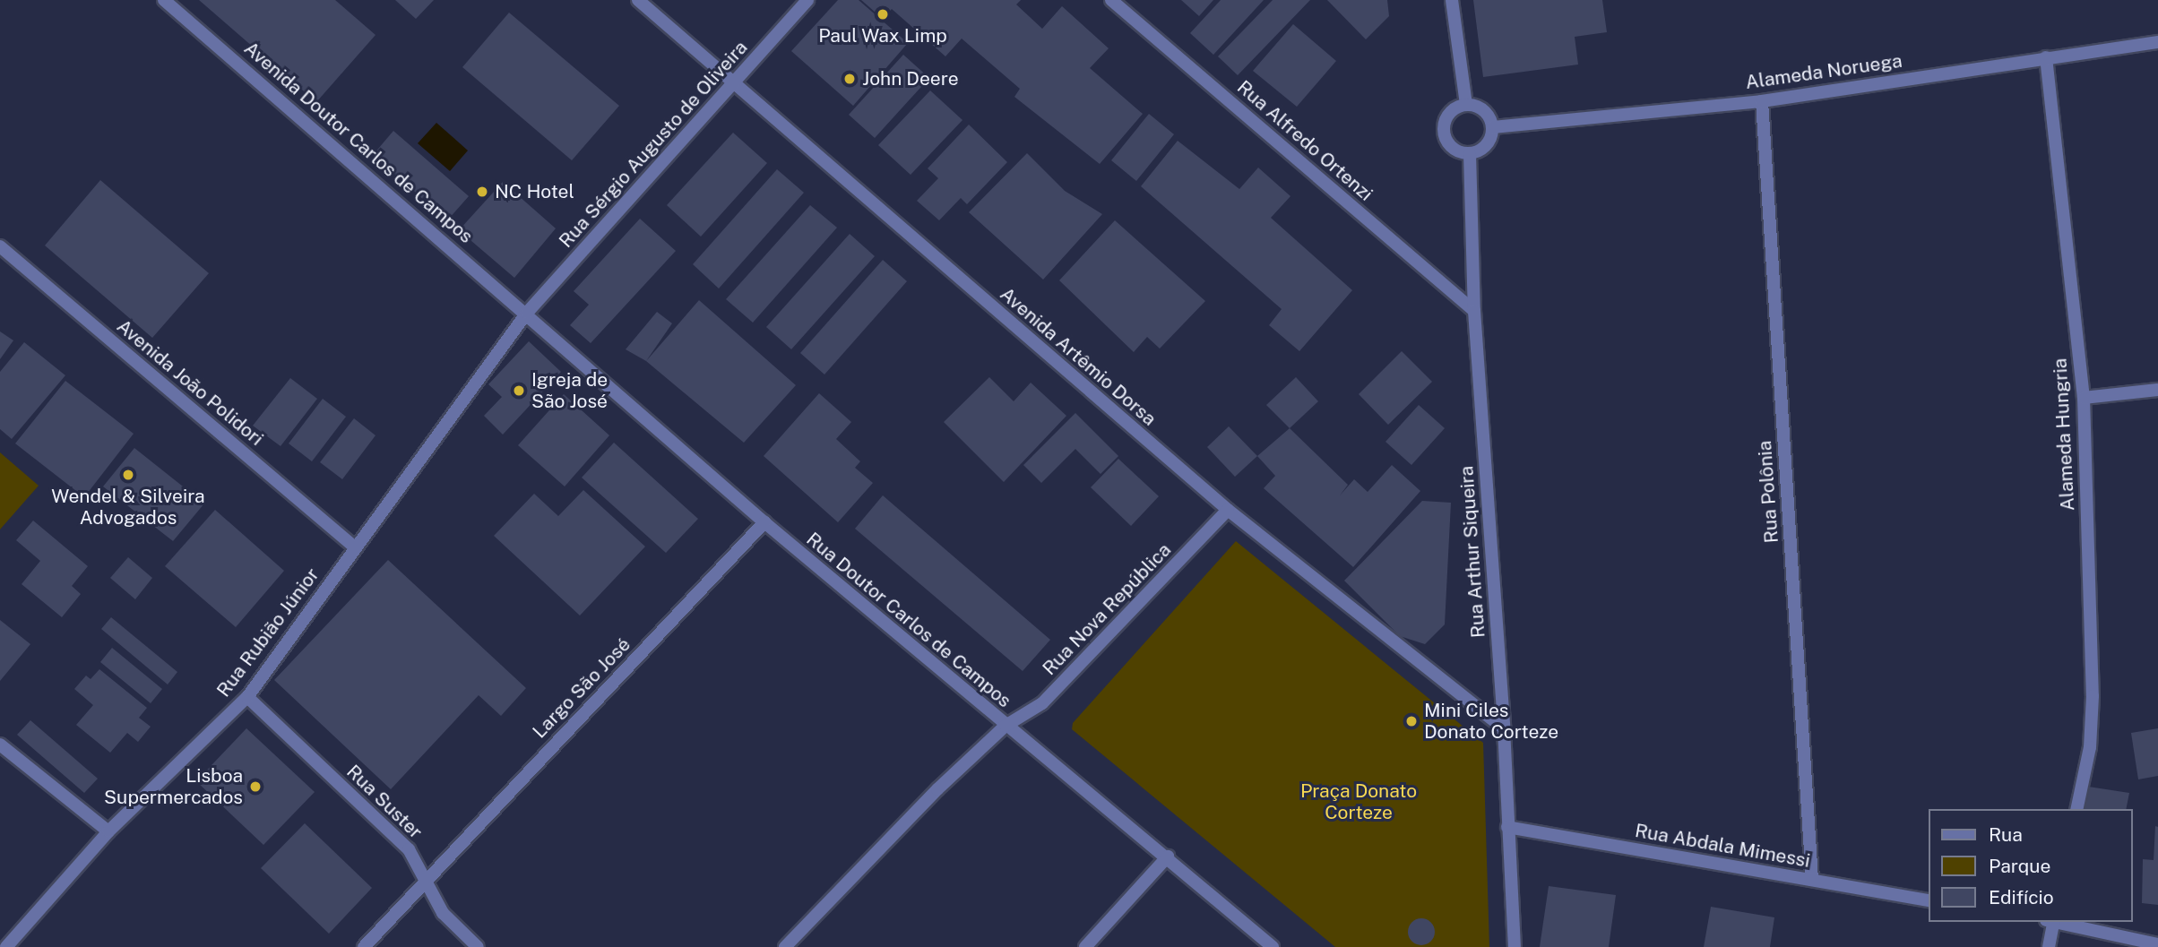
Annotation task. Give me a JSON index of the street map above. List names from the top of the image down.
{
  "streets": {
    "street": [
      "Alameda Noruega",
      "Rua Alfredo Ortenzi",
      "Avenida Doutor Carlos de Campos",
      "Rua Sérgio Augusto de Oliveira",
      "Avenida Artêmio Dorsa",
      "Avenida João Polidori",
      "Alameda Hungria",
      "Rua Polônia",
      "Rua Arthur Siqueira",
      "Rua Nova República",
      "Rua Doutor Carlos de Campos",
      "Rua Rubião Júnior",
      "Largo São José",
      "Rua Suster",
      "Rua Abdala Mimessi"
    ]
  },
  "crossings": [
    ["Alameda Noruega", "Alameda Hungria"],
    ["Alameda Noruega", "Rua Polônia"],
    ["Alameda Noruega", "Rua Arthur Siqueira"],
    ["Rua Alfredo Ortenzi", "Rua Arthur Siqueira"],
    ["Avenida Doutor Carlos de Campos", "Rua Sérgio Augusto de Oliveira"],
    ["Avenida Doutor Carlos de Campos", "Rua Doutor Carlos de Campos"],
    ["Avenida Doutor Carlos de Campos", "Rua Rubião Júnior"],
    ["Rua Sérgio Augusto de Oliveira", "Avenida Artêmio Dorsa"],
    ["Rua Sérgio Augusto de Oliveira", "Rua Doutor Carlos de Campos"],
    ["Rua Sérgio Augusto de Oliveira", "Rua Rubião Júnior"],
    ["Avenida Artêmio Dorsa", "Rua Arthur Siqueira"],
    ["Avenida Artêmio Dorsa", "Rua Nova República"],
    ["Avenida João Polidori", "Rua Rubião Júnior"],
    ["Rua Polônia", "Rua Abdala Mimessi"],
    ["Rua Arthur Siqueira", "Rua Abdala Mimessi"],
    ["Rua Nova República", "Rua Doutor Carlos de Campos"],
    ["Rua Doutor Carlos de Campos", "Rua Rubião Júnior"],
    ["Rua Doutor Carlos de Campos", "Largo São José"],
    ["Rua Rubião Júnior", "Rua Suster"],
    ["Largo São José", "Rua Suster"]
  ],
  "parks": ["Praça Donato Corteze"],
  "places": [
    "Paul Wax Limp",
    "John Deere",
    "NC Hotel",
    "Igreja de São José",
    "Wendel & Silveira Advogados",
    "Mini Ciles Donato Corteze",
    "Lisboa Supermercados"
  ],
  "legend": ["Rua", "Parque", "Edifício"]
}
